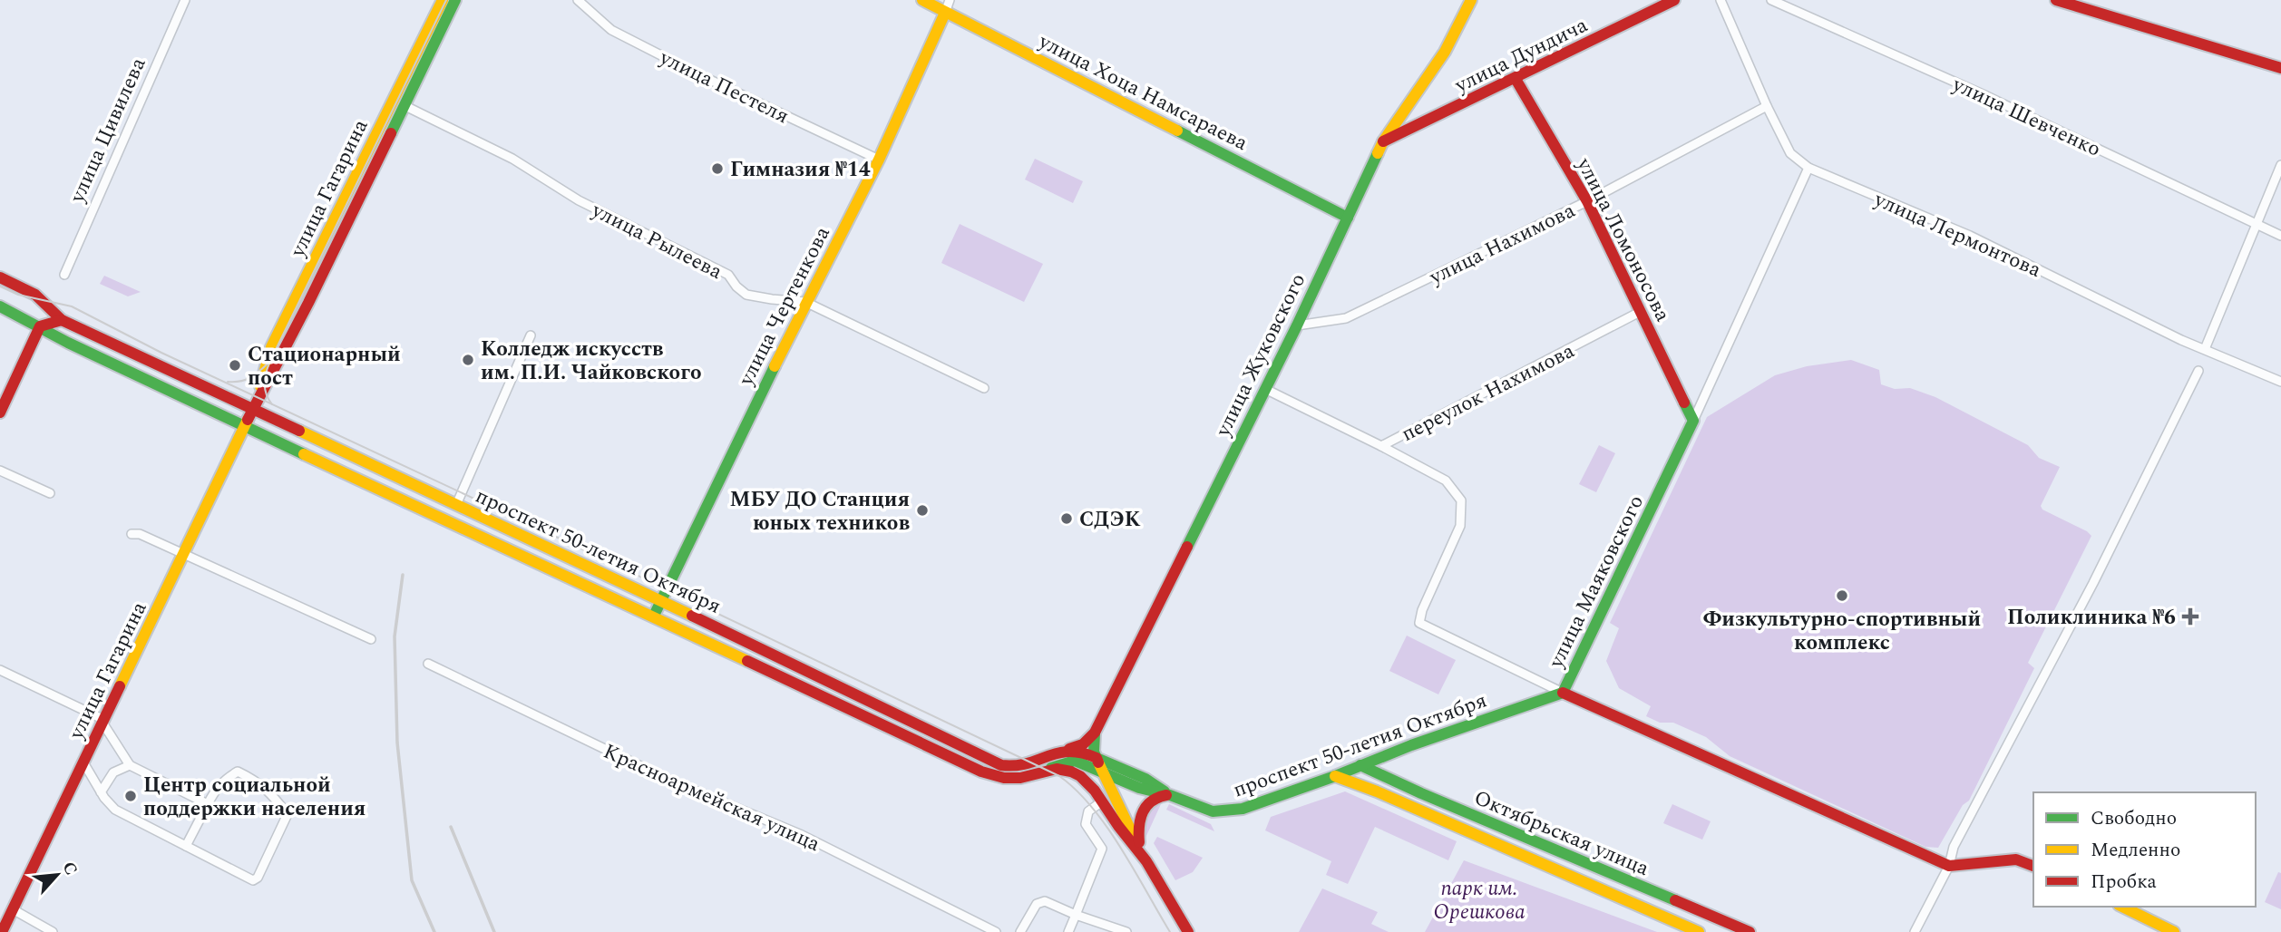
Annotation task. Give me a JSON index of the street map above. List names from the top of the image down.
{
  "streets": {
    "street": [
      "улица Дундича",
      "улица Пестеля",
      "улица Хоца Намсараева",
      "улица Шевченко",
      "улица Цивилева",
      "улица Гагарина",
      "улица Лермонтова",
      "улица Ломоносова",
      "улица Рылеева",
      "улица Нахимова",
      "улица Чертенкова",
      "улица Жуковского",
      "переулок Нахимова",
      "проспект 50-летия Октября",
      "улица Маяковского",
      "Красноармейская улица",
      "Октябрьская улица"
    ]
  },
  "crossings": [
    ["улица Дундича", "улица Ломоносова"],
    ["улица Дундича", "улица Жуковского"],
    ["улица Пестеля", "улица Чертенкова"],
    ["улица Хоца Намсараева", "улица Чертенкова"],
    ["улица Хоца Намсараева", "улица Жуковского"],
    ["улица Гагарина", "улица Рылеева"],
    ["улица Гагарина", "проспект 50-летия Октября"],
    ["улица Лермонтова", "улица Нахимова"],
    ["улица Лермонтова", "улица Маяковского"],
    ["улица Ломоносова", "улица Нахимова"],
    ["улица Ломоносова", "переулок Нахимова"],
    ["улица Ломоносова", "улица Маяковского"],
    ["улица Рылеева", "улица Чертенкова"],
    ["улица Нахимова", "улица Жуковского"],
    ["улица Чертенкова", "проспект 50-летия Октября"],
    ["улица Жуковского", "переулок Нахимова"],
    ["улица Жуковского", "проспект 50-летия Октября"],
    ["переулок Нахимова", "улица Маяковского"],
    ["проспект 50-летия Октября", "улица Маяковского"],
    ["проспект 50-летия Октября", "Октябрьская улица"]
  ],
  "parks": ["парк им. Орешкова"],
  "places": {
    "other": [
      "Гимназия №14",
      "Колледж искусств им. П.И. Чайковского",
      "Стационарный пост",
      "МБУ ДО Станция юных техников",
      "СДЭК",
      "Физкультурно-спортивный комплекс",
      "Центр социальной поддержки населения"
    ],
    "health": ["Поликлиника №6"]
  },
  "legend": ["Свободно", "Медленно", "Пробка"],
  "north": "top right"
}
